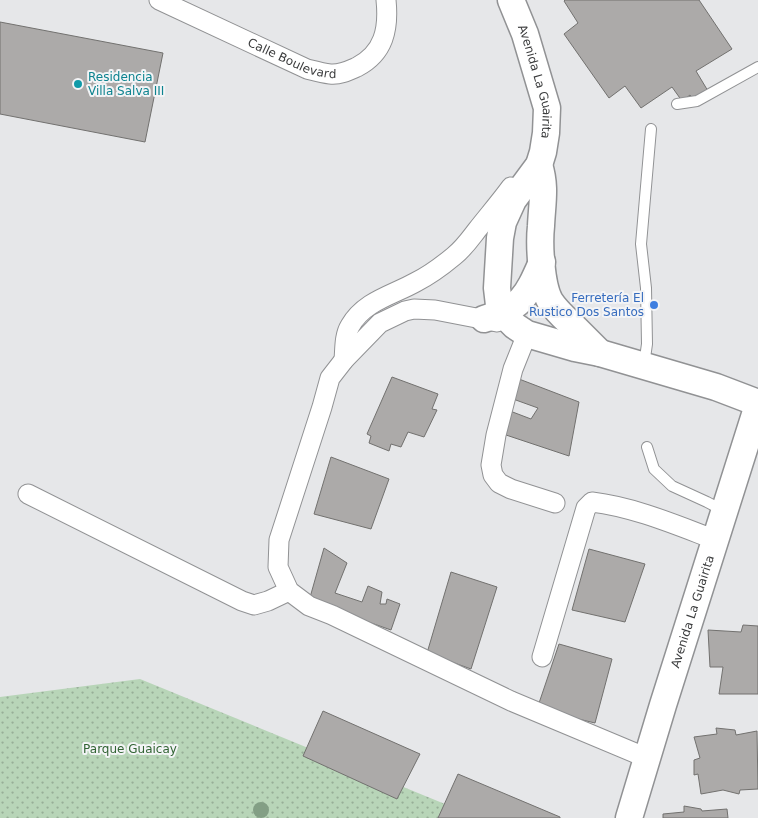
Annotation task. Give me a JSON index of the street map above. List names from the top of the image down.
{
  "streets": {
    "street": ["Calle Boulevard", "Avenida La Guairita"]
  },
  "parks": ["Parque Guaicay"],
  "places": ["Residencia Villa Salva III", "Ferretería El Rustico Dos Santos"]
}
